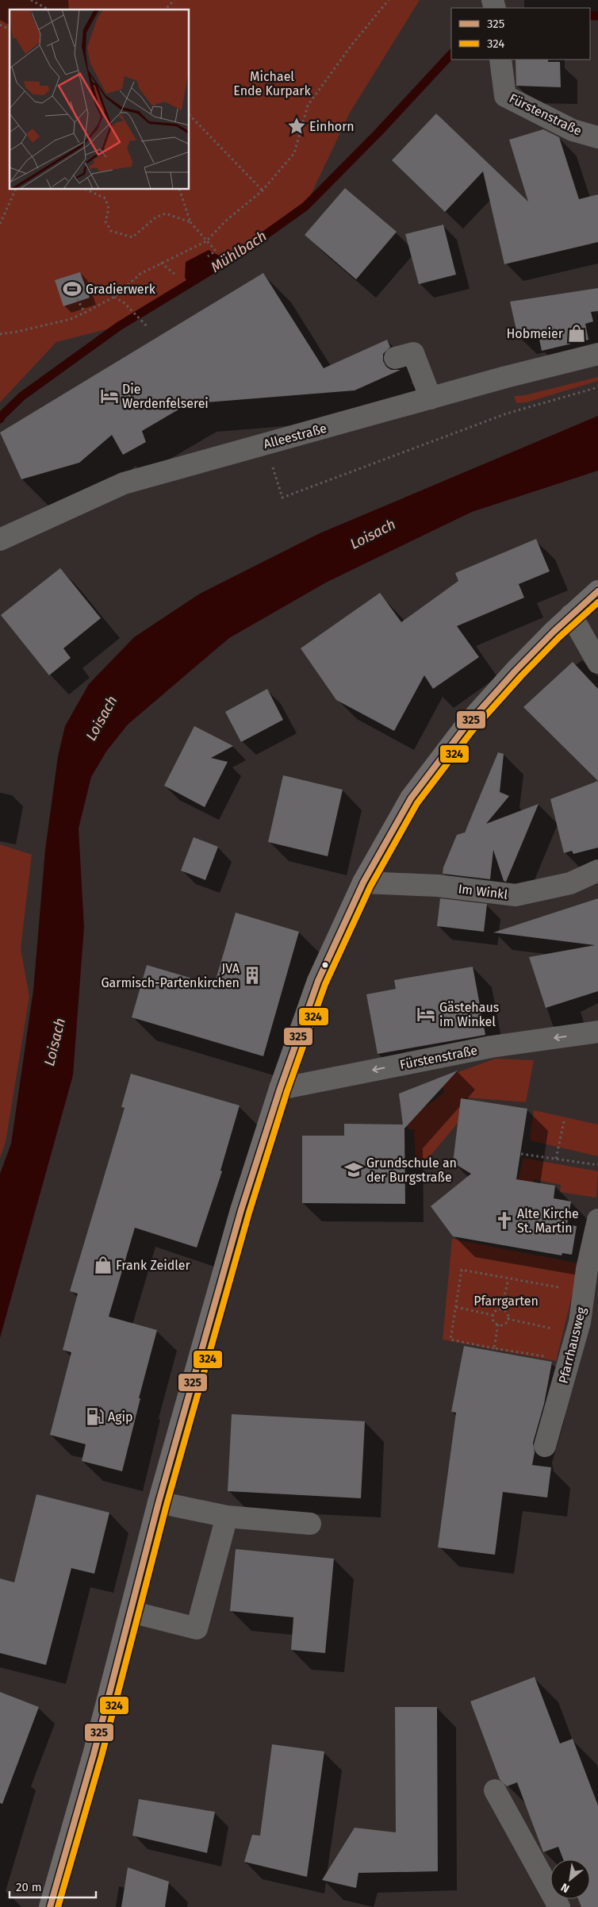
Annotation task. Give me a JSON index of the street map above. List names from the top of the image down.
{
  "streets": {
    "street": [
      "Fürstenstraße",
      "Alleestraße",
      "Im Winkl",
      "Pfarrhausweg"
    ]
  },
  "one_way": ["Fürstenstraße"],
  "water": ["Mühlbach", "Loisach"],
  "parks": ["Michael Ende Kurpark", "Pfarrgarten"],
  "places": {
    "place": ["Einhorn"],
    "sports": ["Gradierwerk"],
    "shop": ["Hobmeier", "Frank Zeidler"],
    "hotel": ["Die Werdenfelserei", "Gästehaus im Winkel"],
    "building": ["JVA Garmisch-Partenkirchen"],
    "school or university": ["Grundschule an der Burgstraße"],
    "church": ["Alte Kirche St. Martin"],
    "fuel station": ["Agip"]
  },
  "lines": ["transit line 325", "transit line 324"],
  "legend": ["325", "324"],
  "scale_bar": "20 m",
  "north": "bottom left"
}
